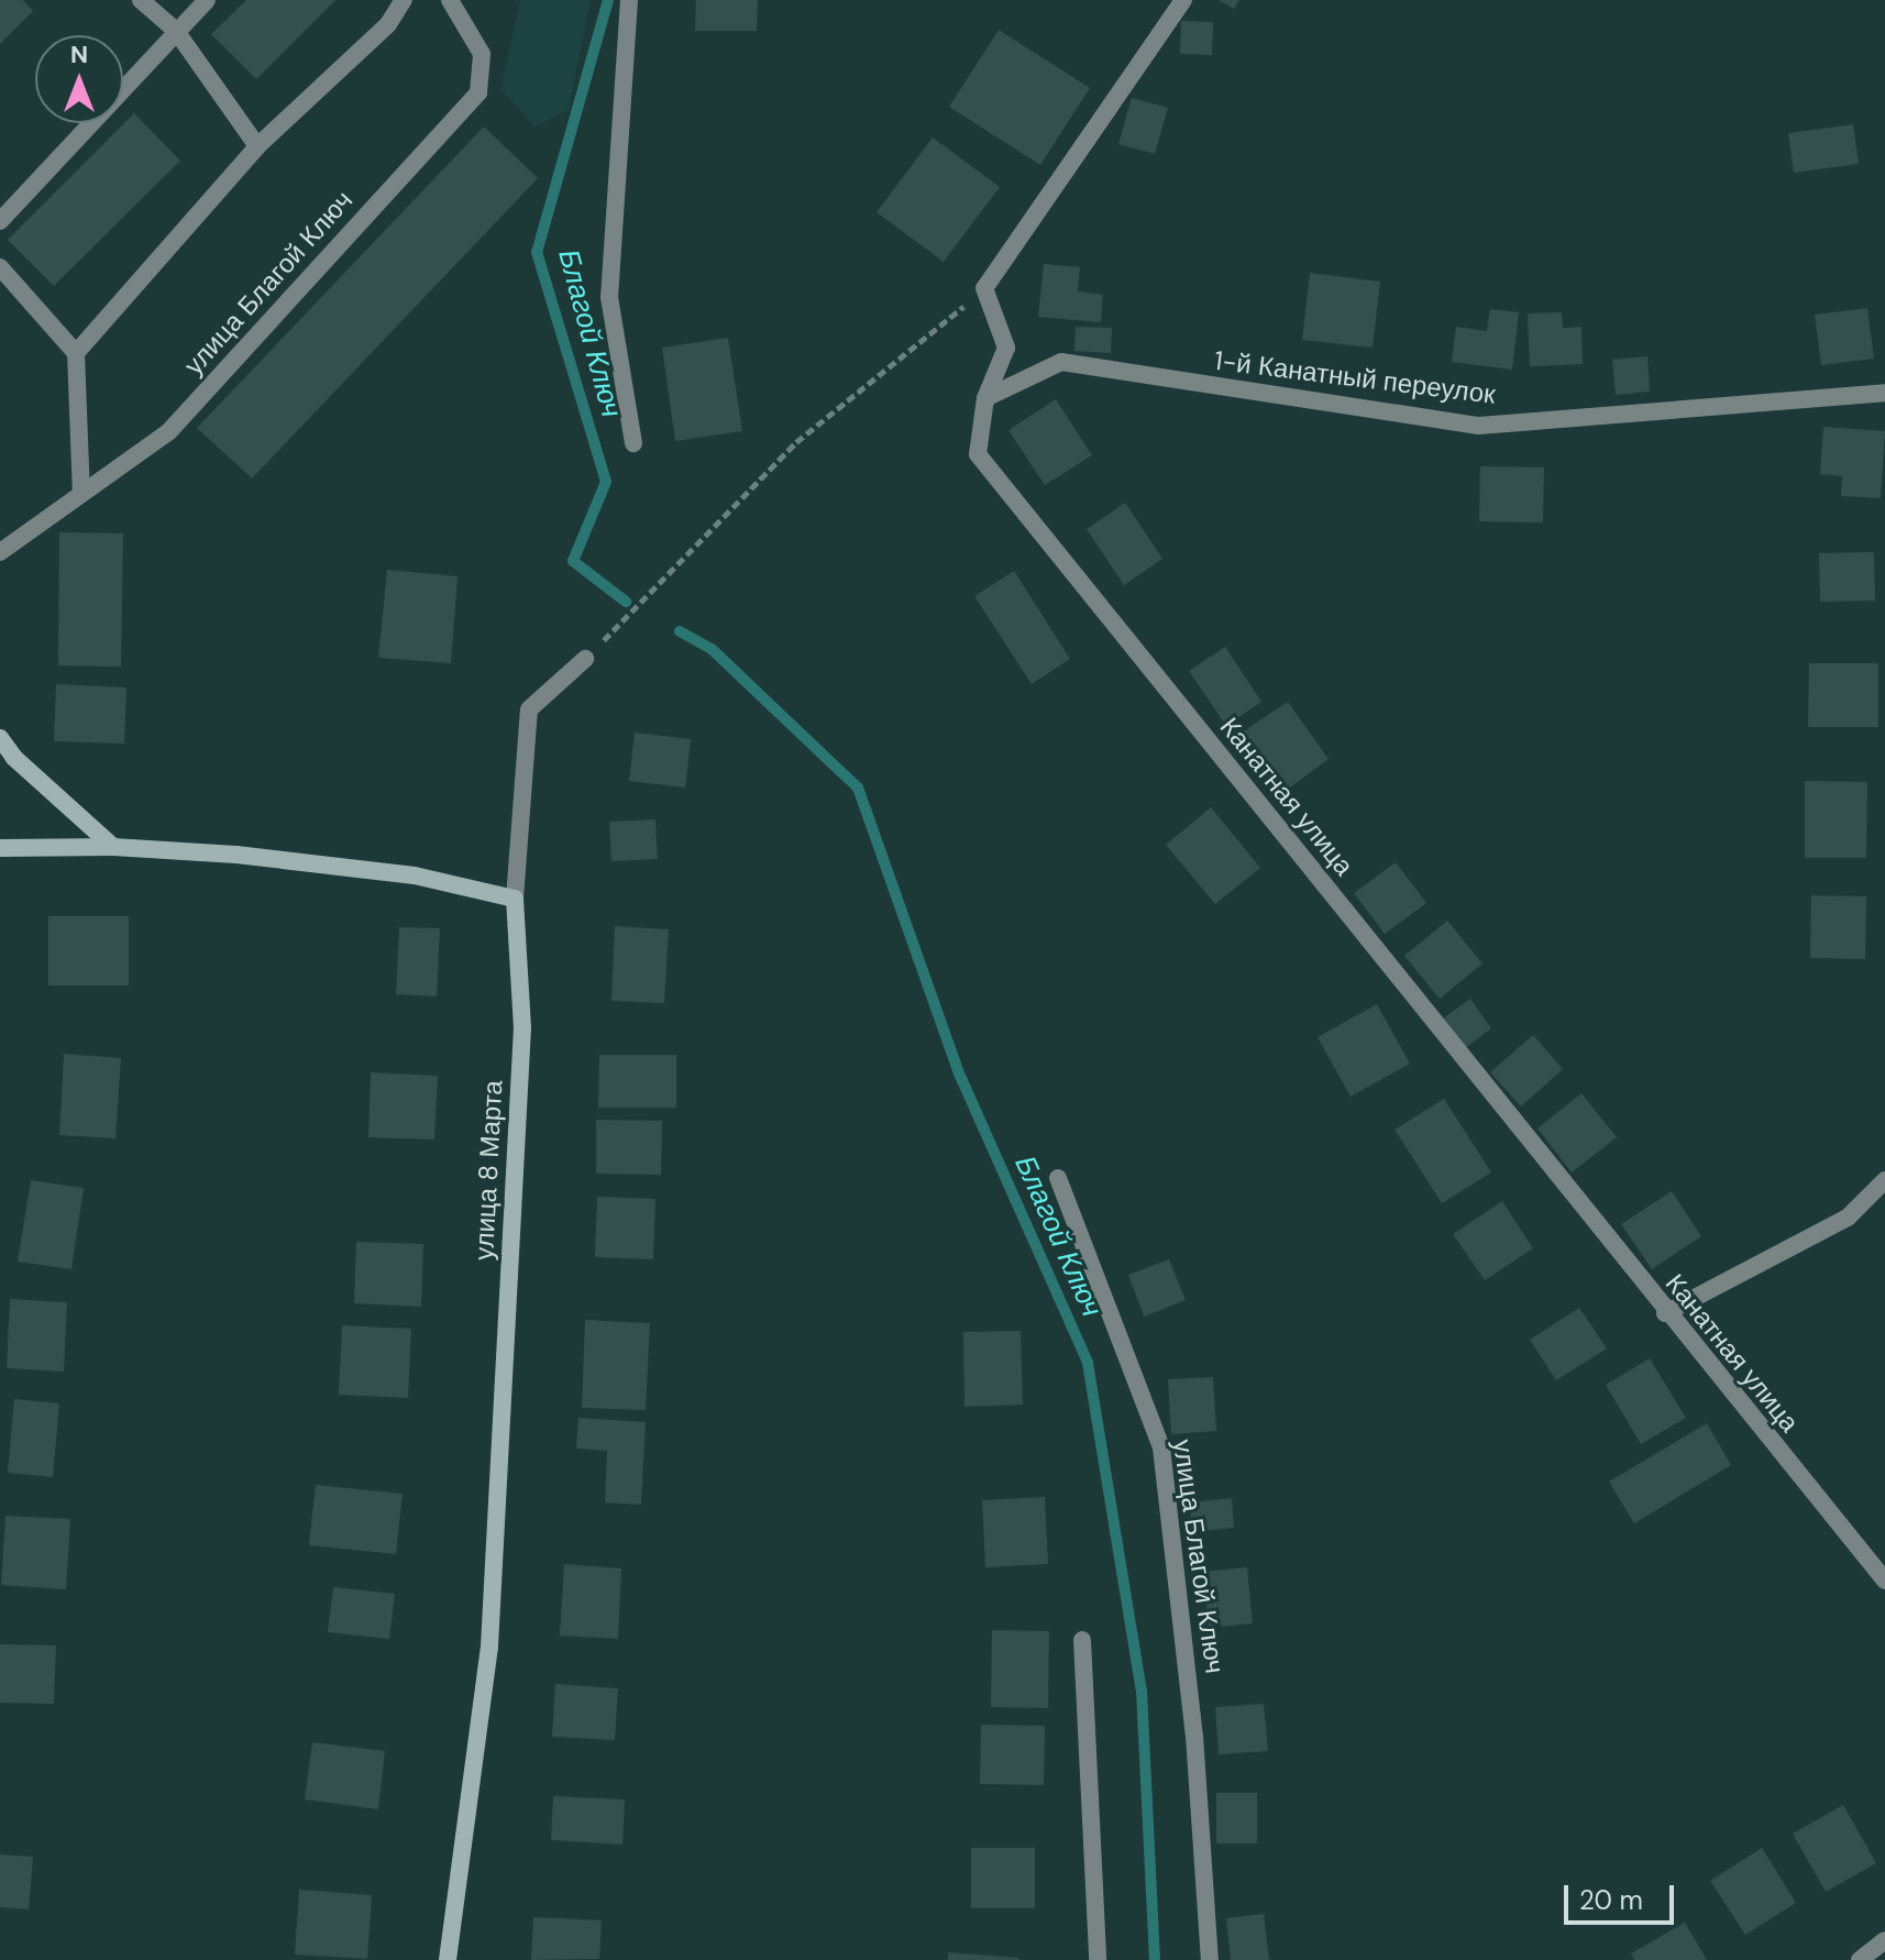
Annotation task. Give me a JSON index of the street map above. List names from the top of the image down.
{
  "streets": {
    "street": [
      "улица Благой Ключ",
      "1-й Канатный переулок",
      "Канатная улица",
      "улица 8 Марта"
    ]
  },
  "crossings": [
    ["1-й Канатный переулок", "Канатная улица"]
  ],
  "water": ["Благой Ключ"],
  "scale_bar": "20 m",
  "north": "top"
}
